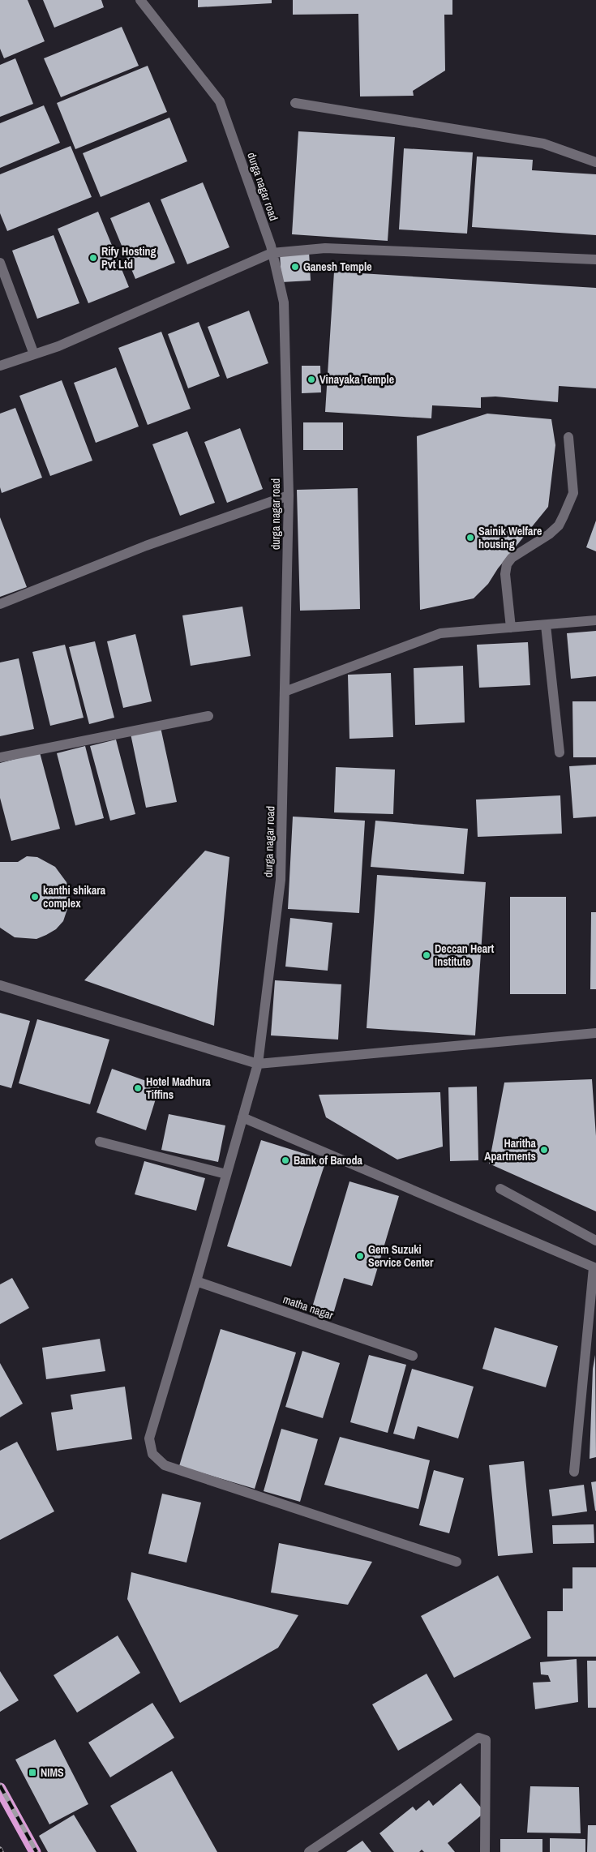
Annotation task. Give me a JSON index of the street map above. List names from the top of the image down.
{
  "streets": {
    "street": ["durga nagar road", "matha nagar"]
  },
  "crossings": [
    ["durga nagar road", "matha nagar"]
  ],
  "places": {
    "other": [
      "Rify Hosting Pvt Ltd",
      "Ganesh Temple",
      "Vinayaka Temple",
      "Sainik Welfare housing",
      "kanthi shikara complex",
      "Deccan Heart Institute",
      "Hotel Madhura Tiffins",
      "Haritha Apartments",
      "Bank of Baroda",
      "Gem Suzuki Service Center"
    ],
    "transit": ["NIMS"]
  }
}
